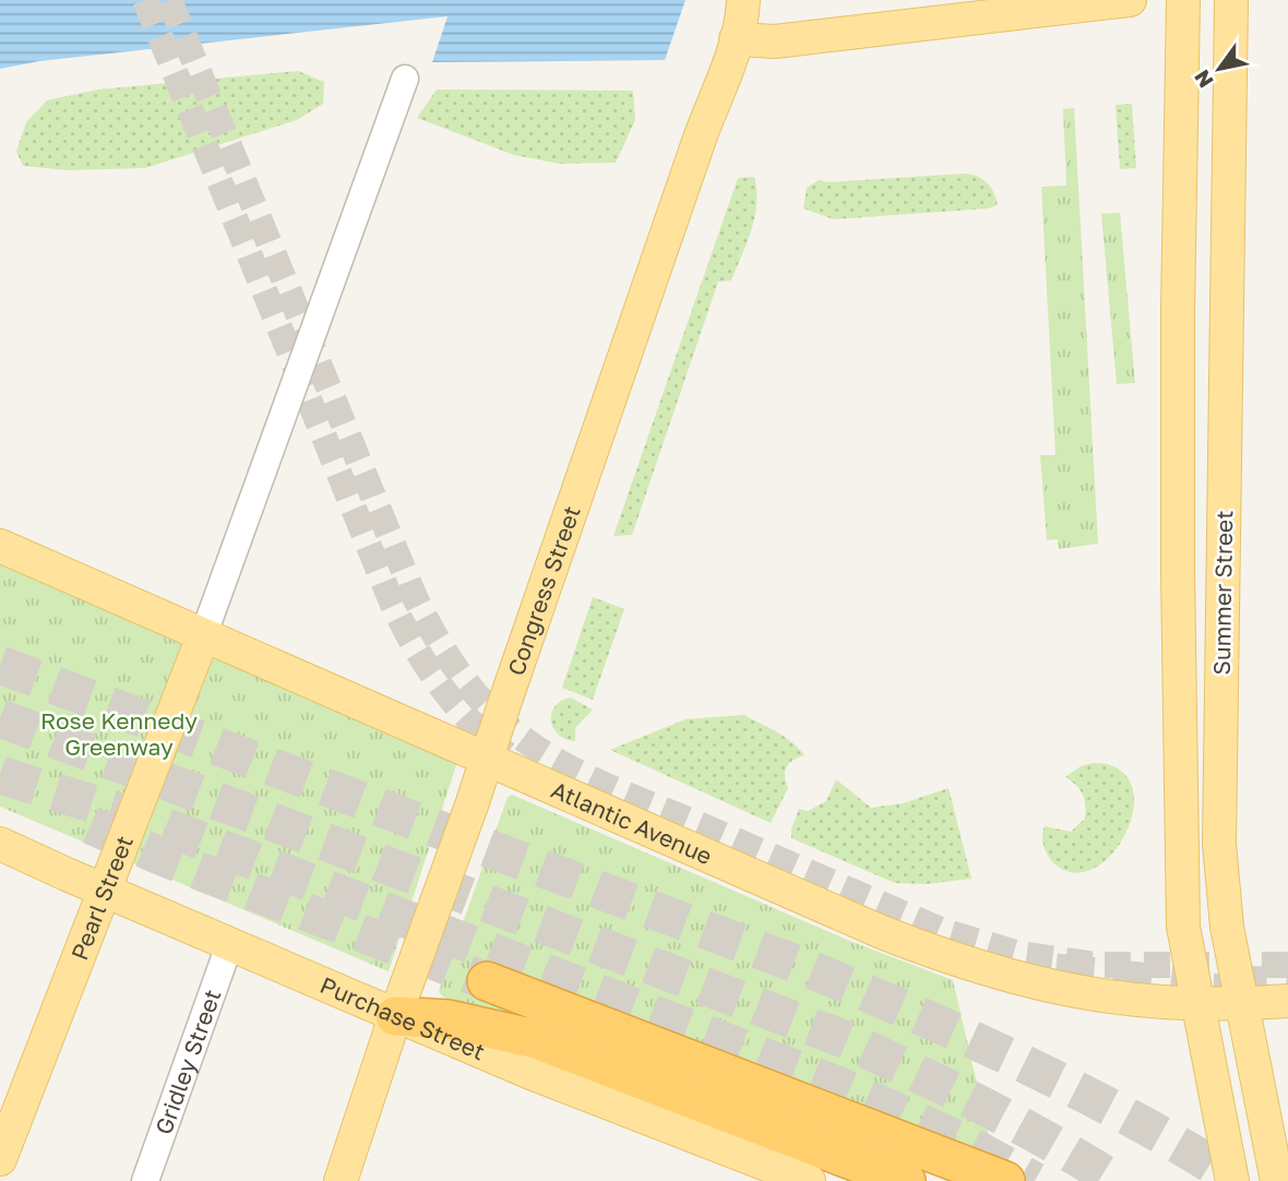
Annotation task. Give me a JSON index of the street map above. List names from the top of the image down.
{
  "streets": {
    "main road": [
      "Congress Street",
      "Summer Street",
      "Atlantic Avenue",
      "Pearl Street",
      "Purchase Street"
    ],
    "street": ["Gridley Street"]
  },
  "crossings": [
    ["Congress Street", "Atlantic Avenue"],
    ["Congress Street", "Purchase Street"],
    ["Summer Street", "Atlantic Avenue"],
    ["Atlantic Avenue", "Pearl Street"],
    ["Pearl Street", "Purchase Street"],
    ["Purchase Street", "Gridley Street"]
  ],
  "parks": ["Rose Kennedy Greenway"],
  "north": "bottom left"
}
